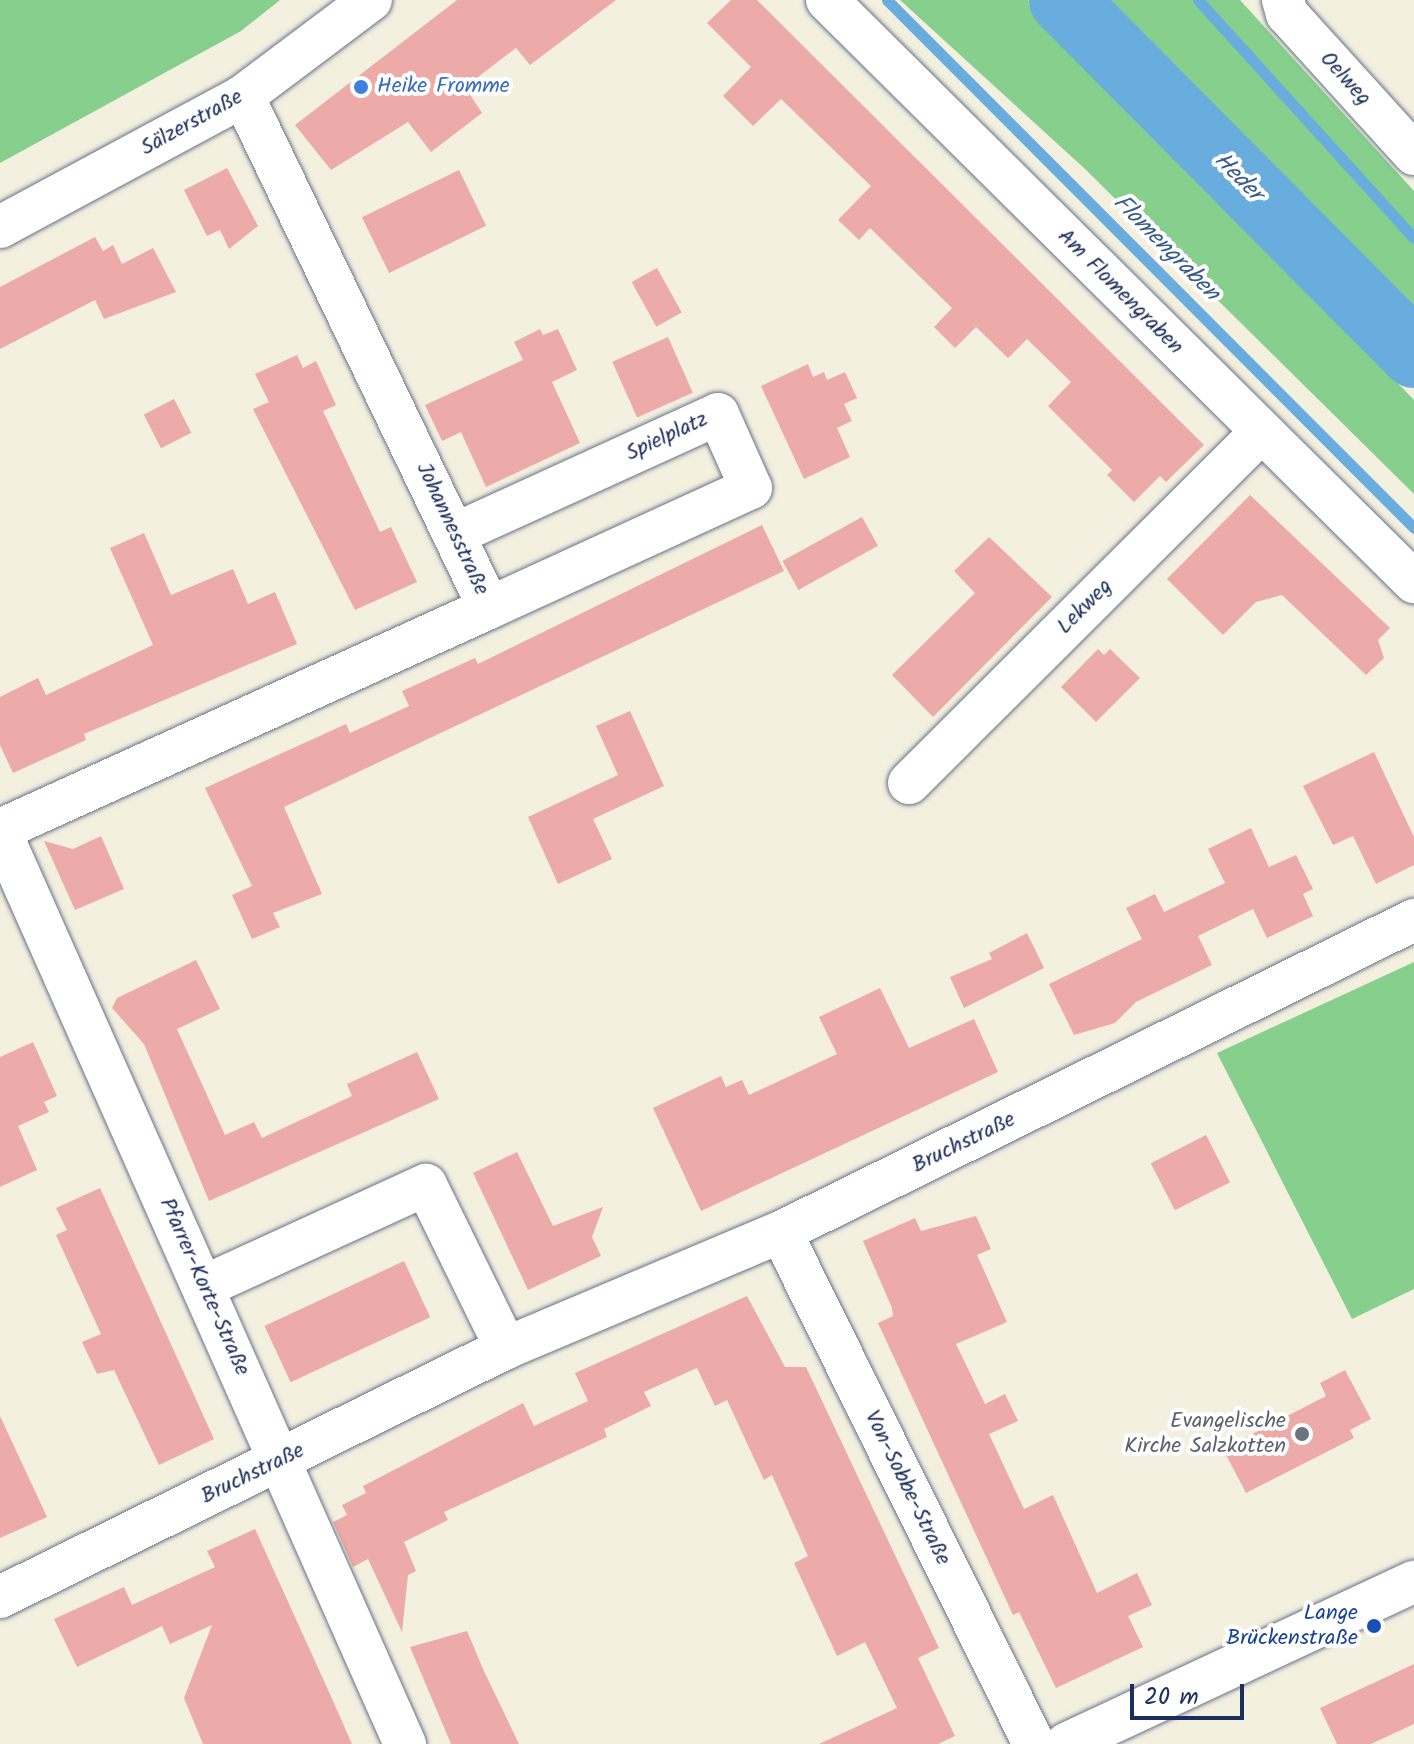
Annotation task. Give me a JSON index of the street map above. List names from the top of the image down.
{
  "streets": {
    "street": [
      "Oelweg",
      "Sälzerstraße",
      "Am Flomengraben",
      "Spielplatz",
      "Johannesstraße",
      "Lekweg",
      "Bruchstraße",
      "Pfarrer-Korte-Straße",
      "Von-Sobbe-Straße"
    ]
  },
  "crossings": [
    ["Sälzerstraße", "Johannesstraße"],
    ["Am Flomengraben", "Lekweg"],
    ["Spielplatz", "Johannesstraße"],
    ["Johannesstraße", "Pfarrer-Korte-Straße"],
    ["Bruchstraße", "Pfarrer-Korte-Straße"],
    ["Bruchstraße", "Von-Sobbe-Straße"]
  ],
  "water": ["Heder", "Flomengraben"],
  "places": ["Heike Fromme", "Evangelische Kirche Salzkotten", "Lange Brückenstraße"],
  "scale_bar": "20 m"
}
